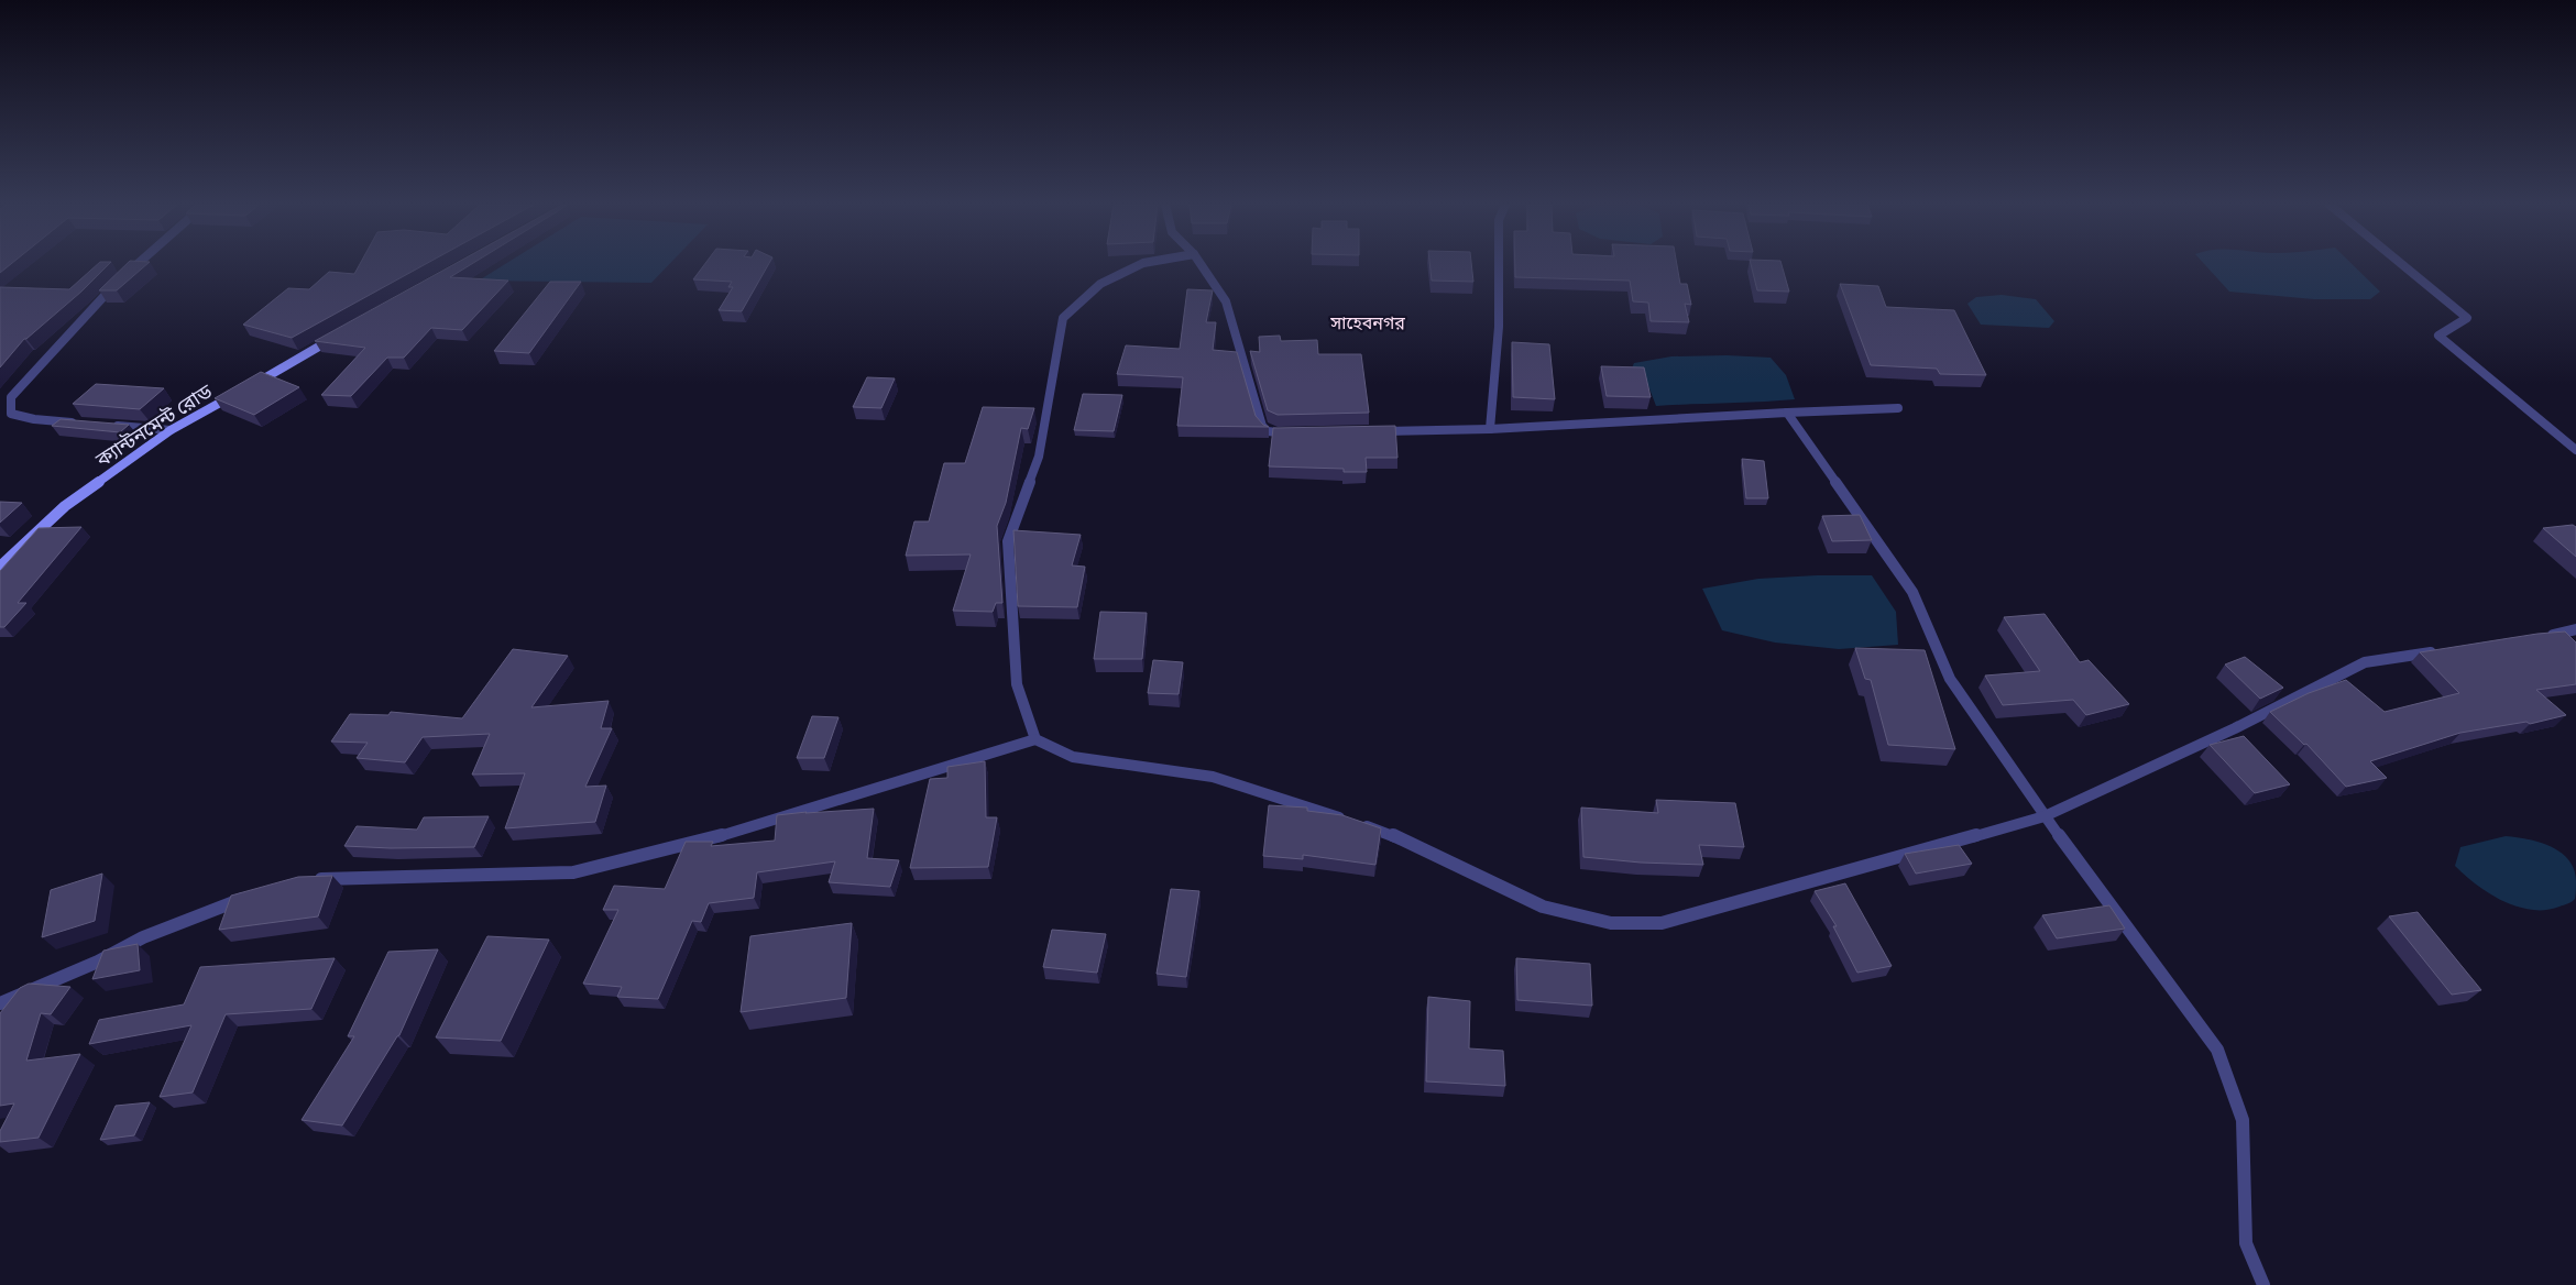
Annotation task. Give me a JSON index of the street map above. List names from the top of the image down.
{
  "streets": {
    "main road": ["ক্যান্টনমেন্ট রোড"]
  },
  "districts": ["সাহেবনগর"]
}
